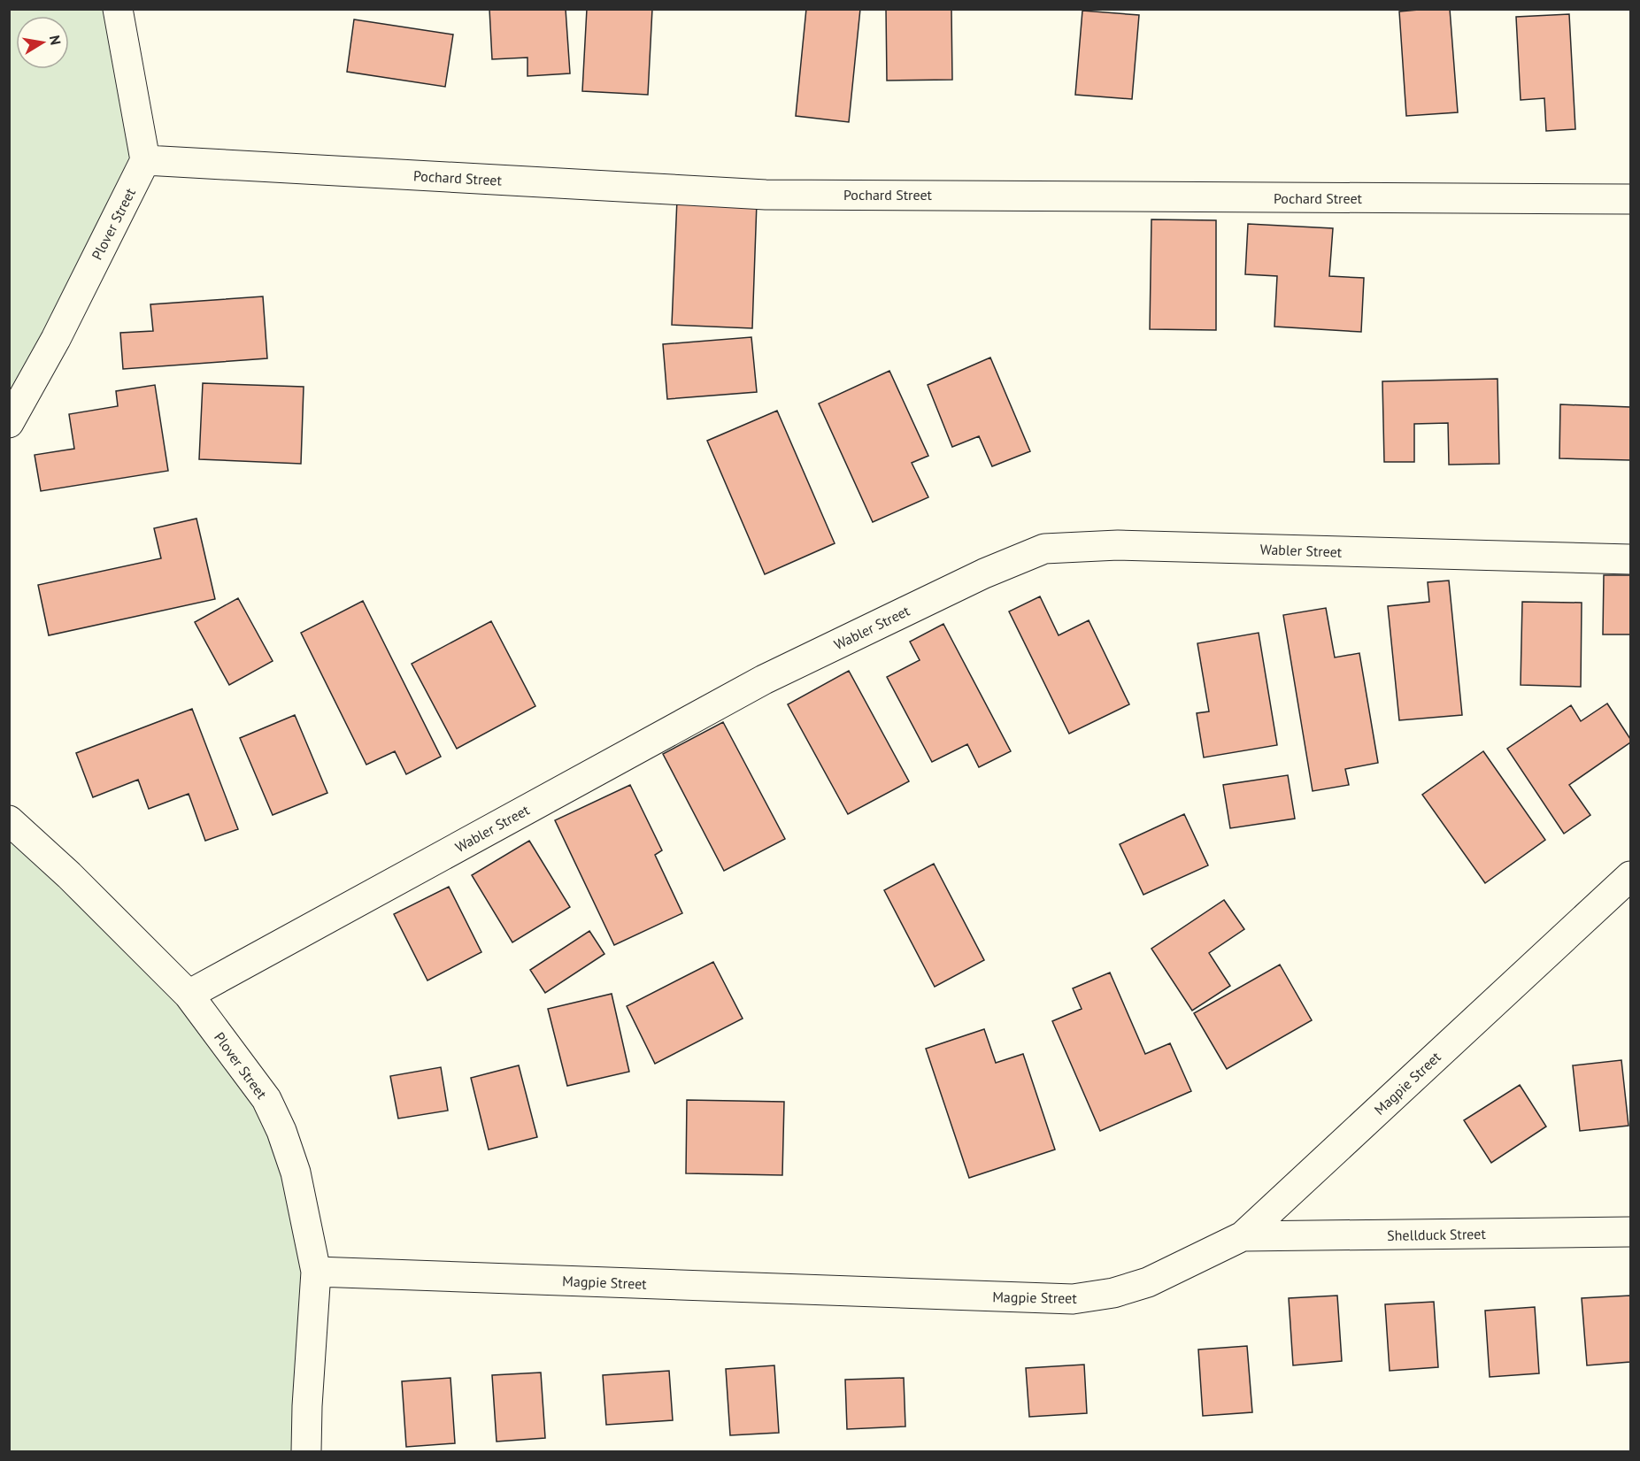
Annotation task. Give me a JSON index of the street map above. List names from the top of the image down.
{
  "streets": {
    "street": [
      "Pochard Street",
      "Plover Street",
      "Wabler Street",
      "Magpie Street",
      "Shellduck Street"
    ]
  },
  "crossings": [
    ["Pochard Street", "Plover Street"],
    ["Plover Street", "Wabler Street"],
    ["Plover Street", "Magpie Street"],
    ["Magpie Street", "Shellduck Street"]
  ],
  "north": "right"
}
